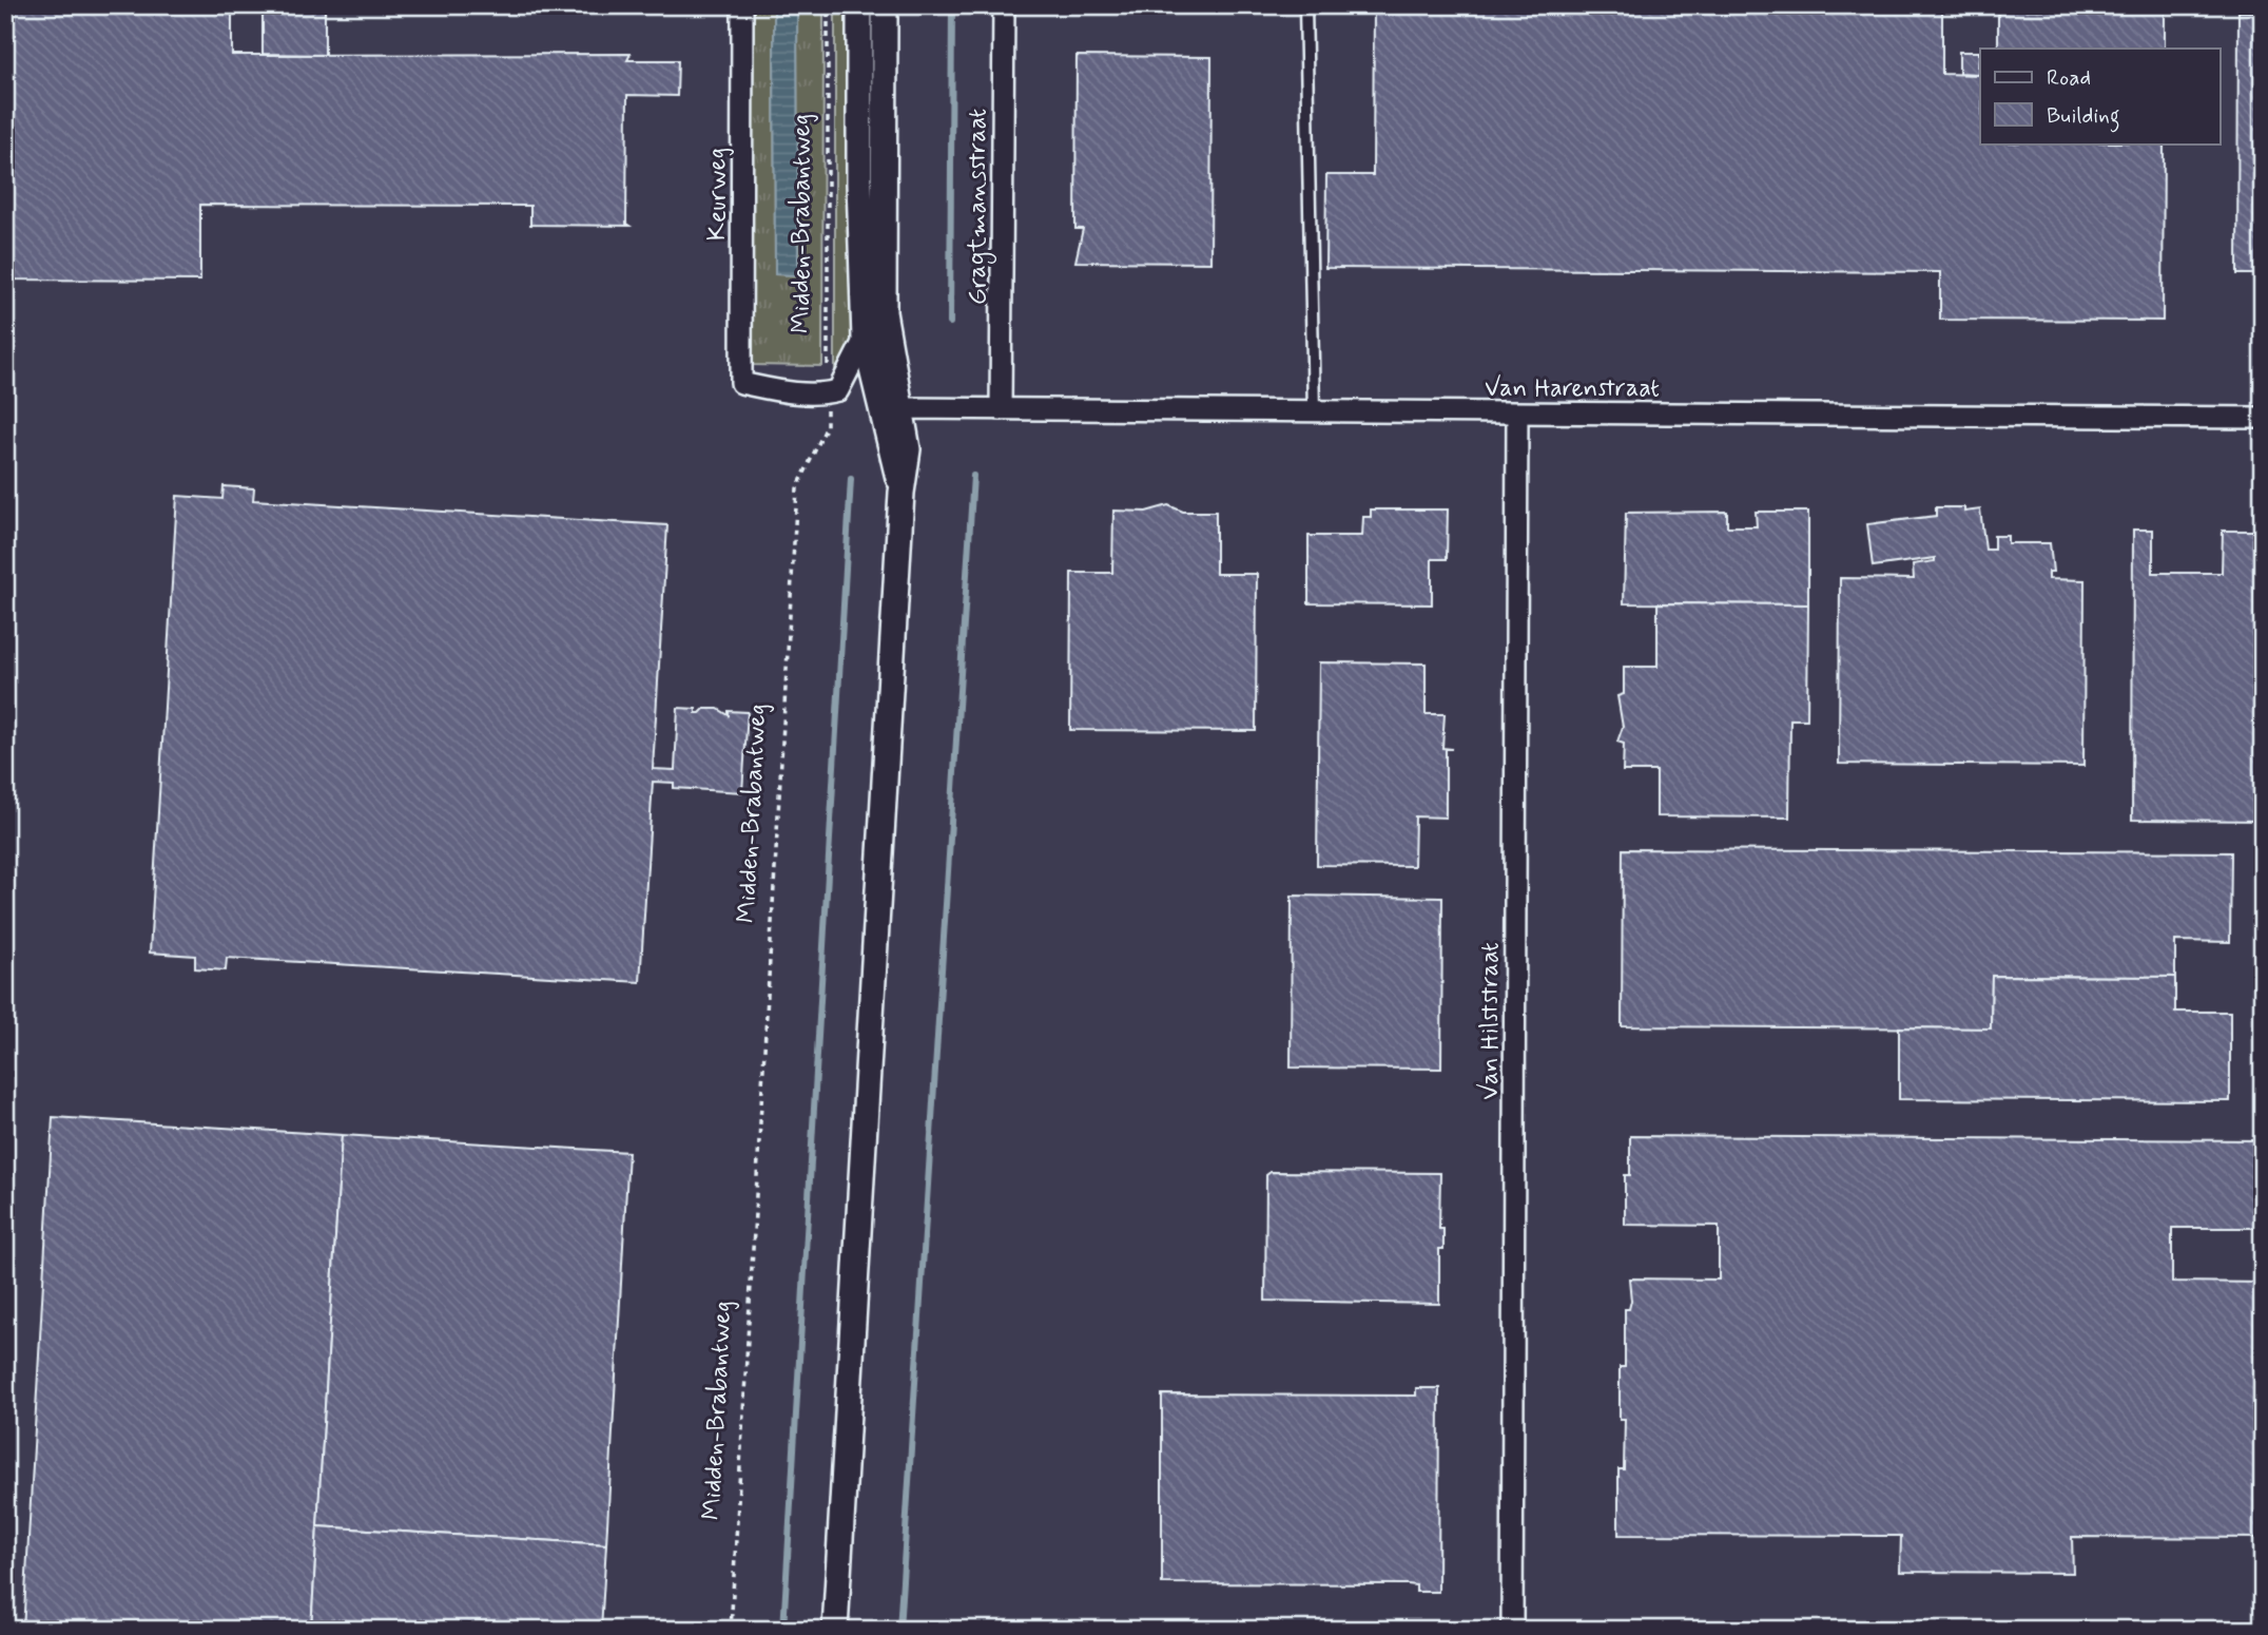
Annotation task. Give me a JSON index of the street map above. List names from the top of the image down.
{
  "streets": {
    "street": [
      "Keurweg",
      "Gragtmansstraat",
      "Van Harenstraat",
      "Van Hilststraat"
    ],
    "path": ["Midden-Brabantweg"]
  },
  "crossings": [
    ["Keurweg", "Midden-Brabantweg"],
    ["Gragtmansstraat", "Van Harenstraat"],
    ["Van Harenstraat", "Van Hilststraat"]
  ],
  "legend": ["Road", "Building"]
}
